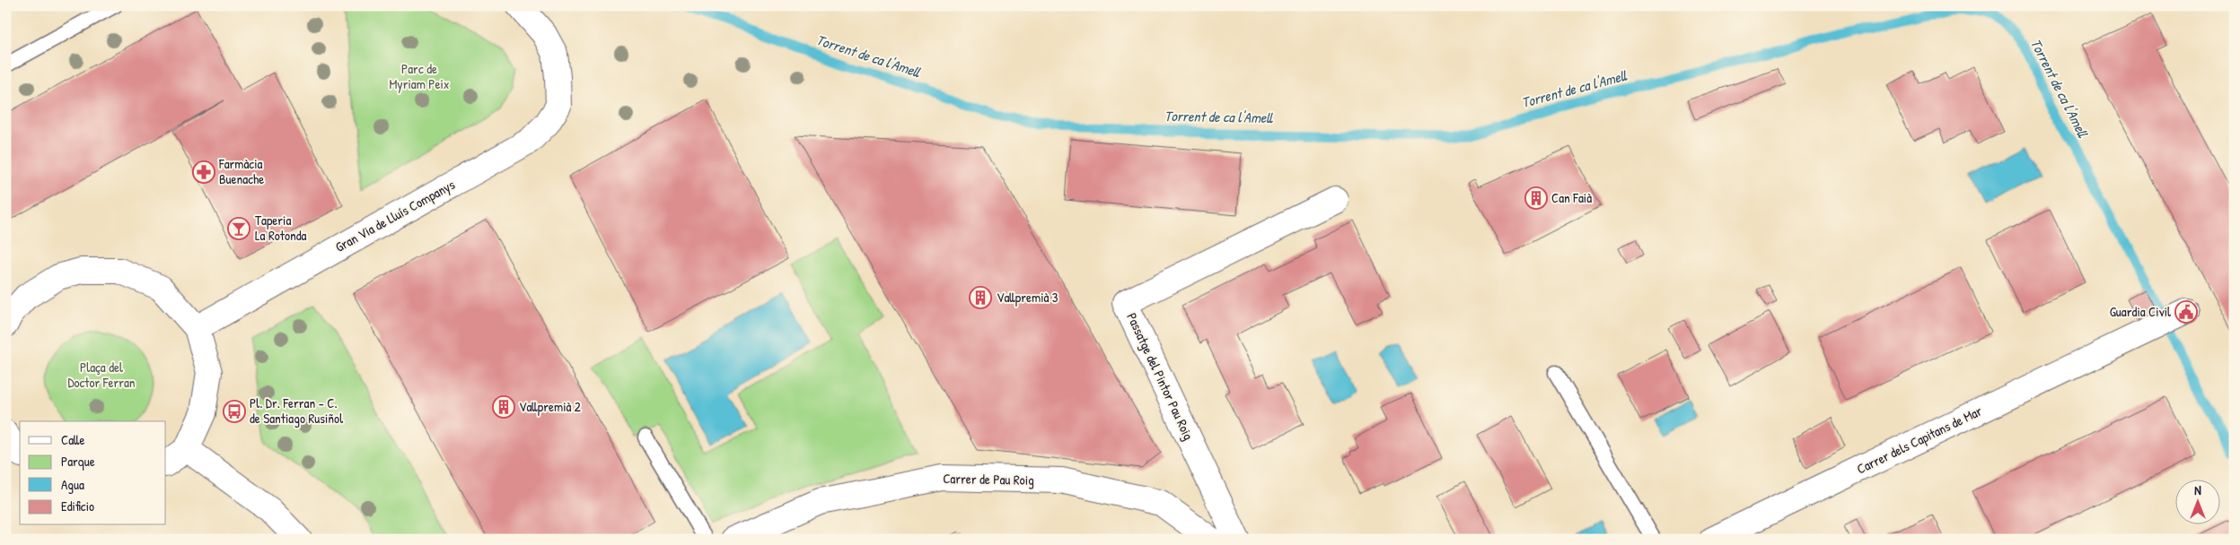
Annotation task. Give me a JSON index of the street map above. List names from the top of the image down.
{
  "streets": {
    "street": [
      "Gran Via de Lluís Companys",
      "Passatge del Pintor Pau Roig",
      "Carrer dels Capitans de Mar",
      "Carrer de Pau Roig"
    ]
  },
  "water": ["Torrent de ca l'Amell"],
  "parks": ["Parc de Myriam Peix", "Plaça del Doctor Ferran"],
  "places": {
    "pharmacy": ["Farmàcia Buenache"],
    "building": ["Can Faià", "Vallpremià 3", "Vallpremià 2"],
    "bar": ["Taperia La Rotonda"],
    "public building": ["Guardia Civil"],
    "bus stop": ["Pl. Dr. Ferran - C. de Santiago Rusiñol"]
  },
  "legend": [
    "Calle",
    "Parque",
    "Agua",
    "Edificio"
  ],
  "north": "top"
}
